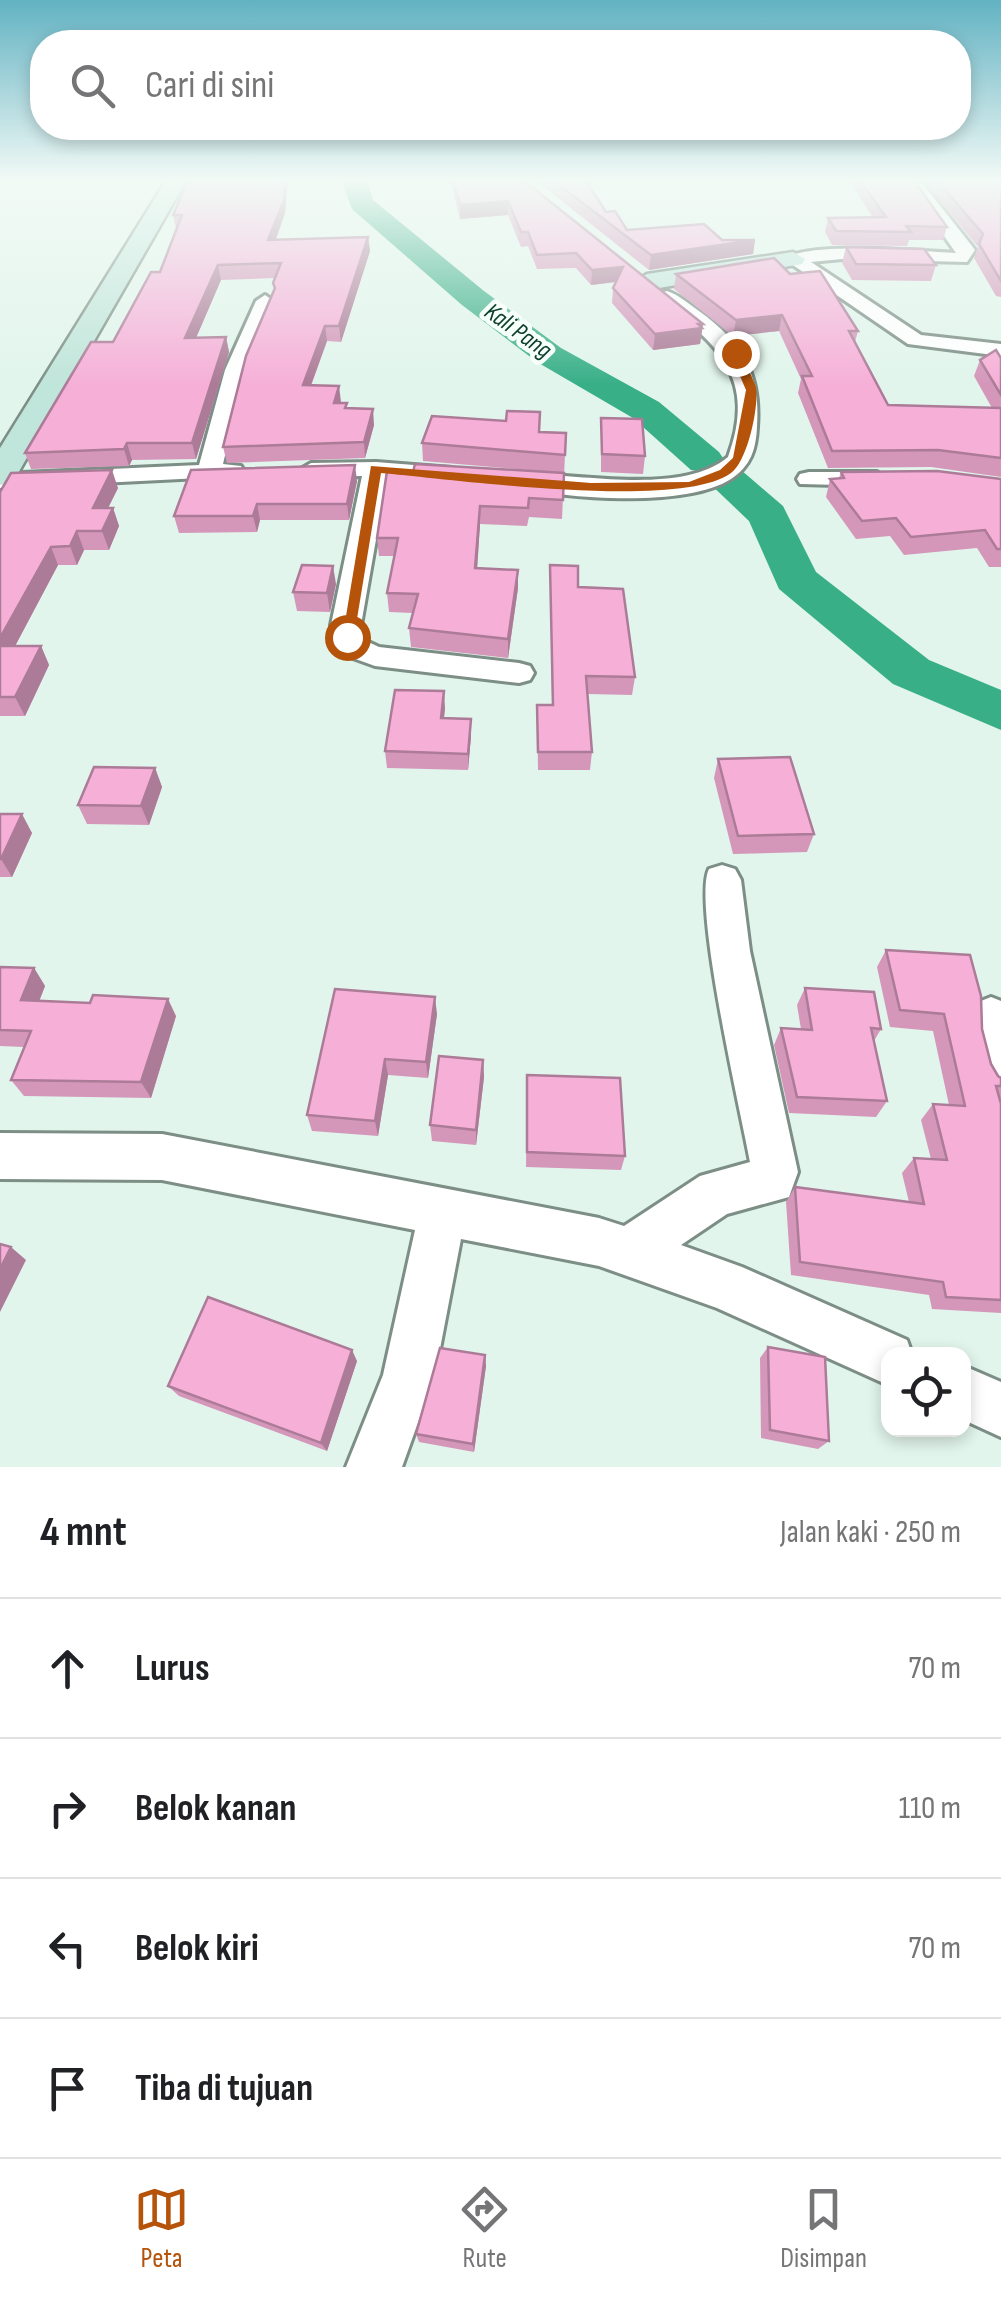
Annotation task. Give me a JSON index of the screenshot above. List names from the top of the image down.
{
  "water": ["Kali Pang"],
  "page": {
    "search": "Cari di sini",
    "heading": ["4 mnt", "Jalan kaki · 250 m"],
    "list": [
      ["Lurus", "70 m"],
      ["Belok kanan", "110 m"],
      ["Belok kiri", "70 m"],
      "Tiba di tujuan"
    ],
    "nav": ["Peta", "Rute", "Disimpan"]
  }
}
